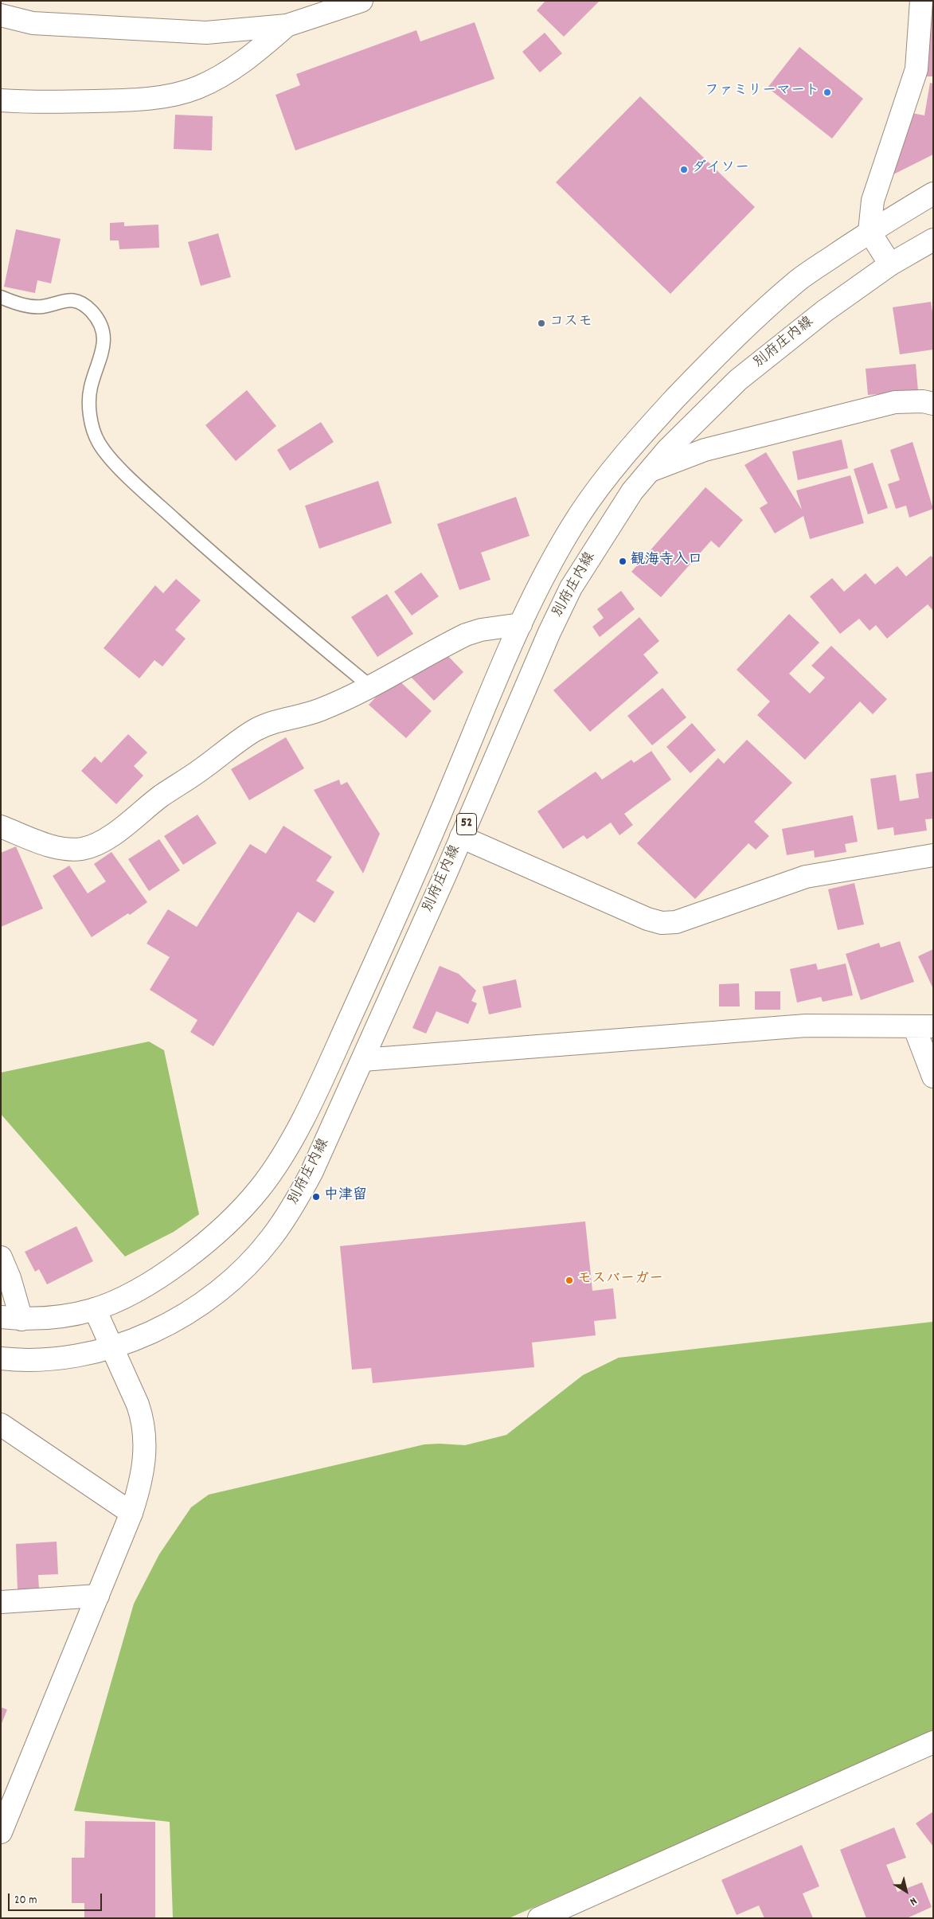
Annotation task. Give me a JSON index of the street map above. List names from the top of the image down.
{
  "streets": {
    "street": ["別府庄内線", "52"]
  },
  "places": [
    "ファミリーマート",
    "ダイソー",
    "コスモ",
    "観海寺入口",
    "中津留",
    "モスバーガー"
  ],
  "scale_bar": "20 m",
  "north": "bottom right"
}
